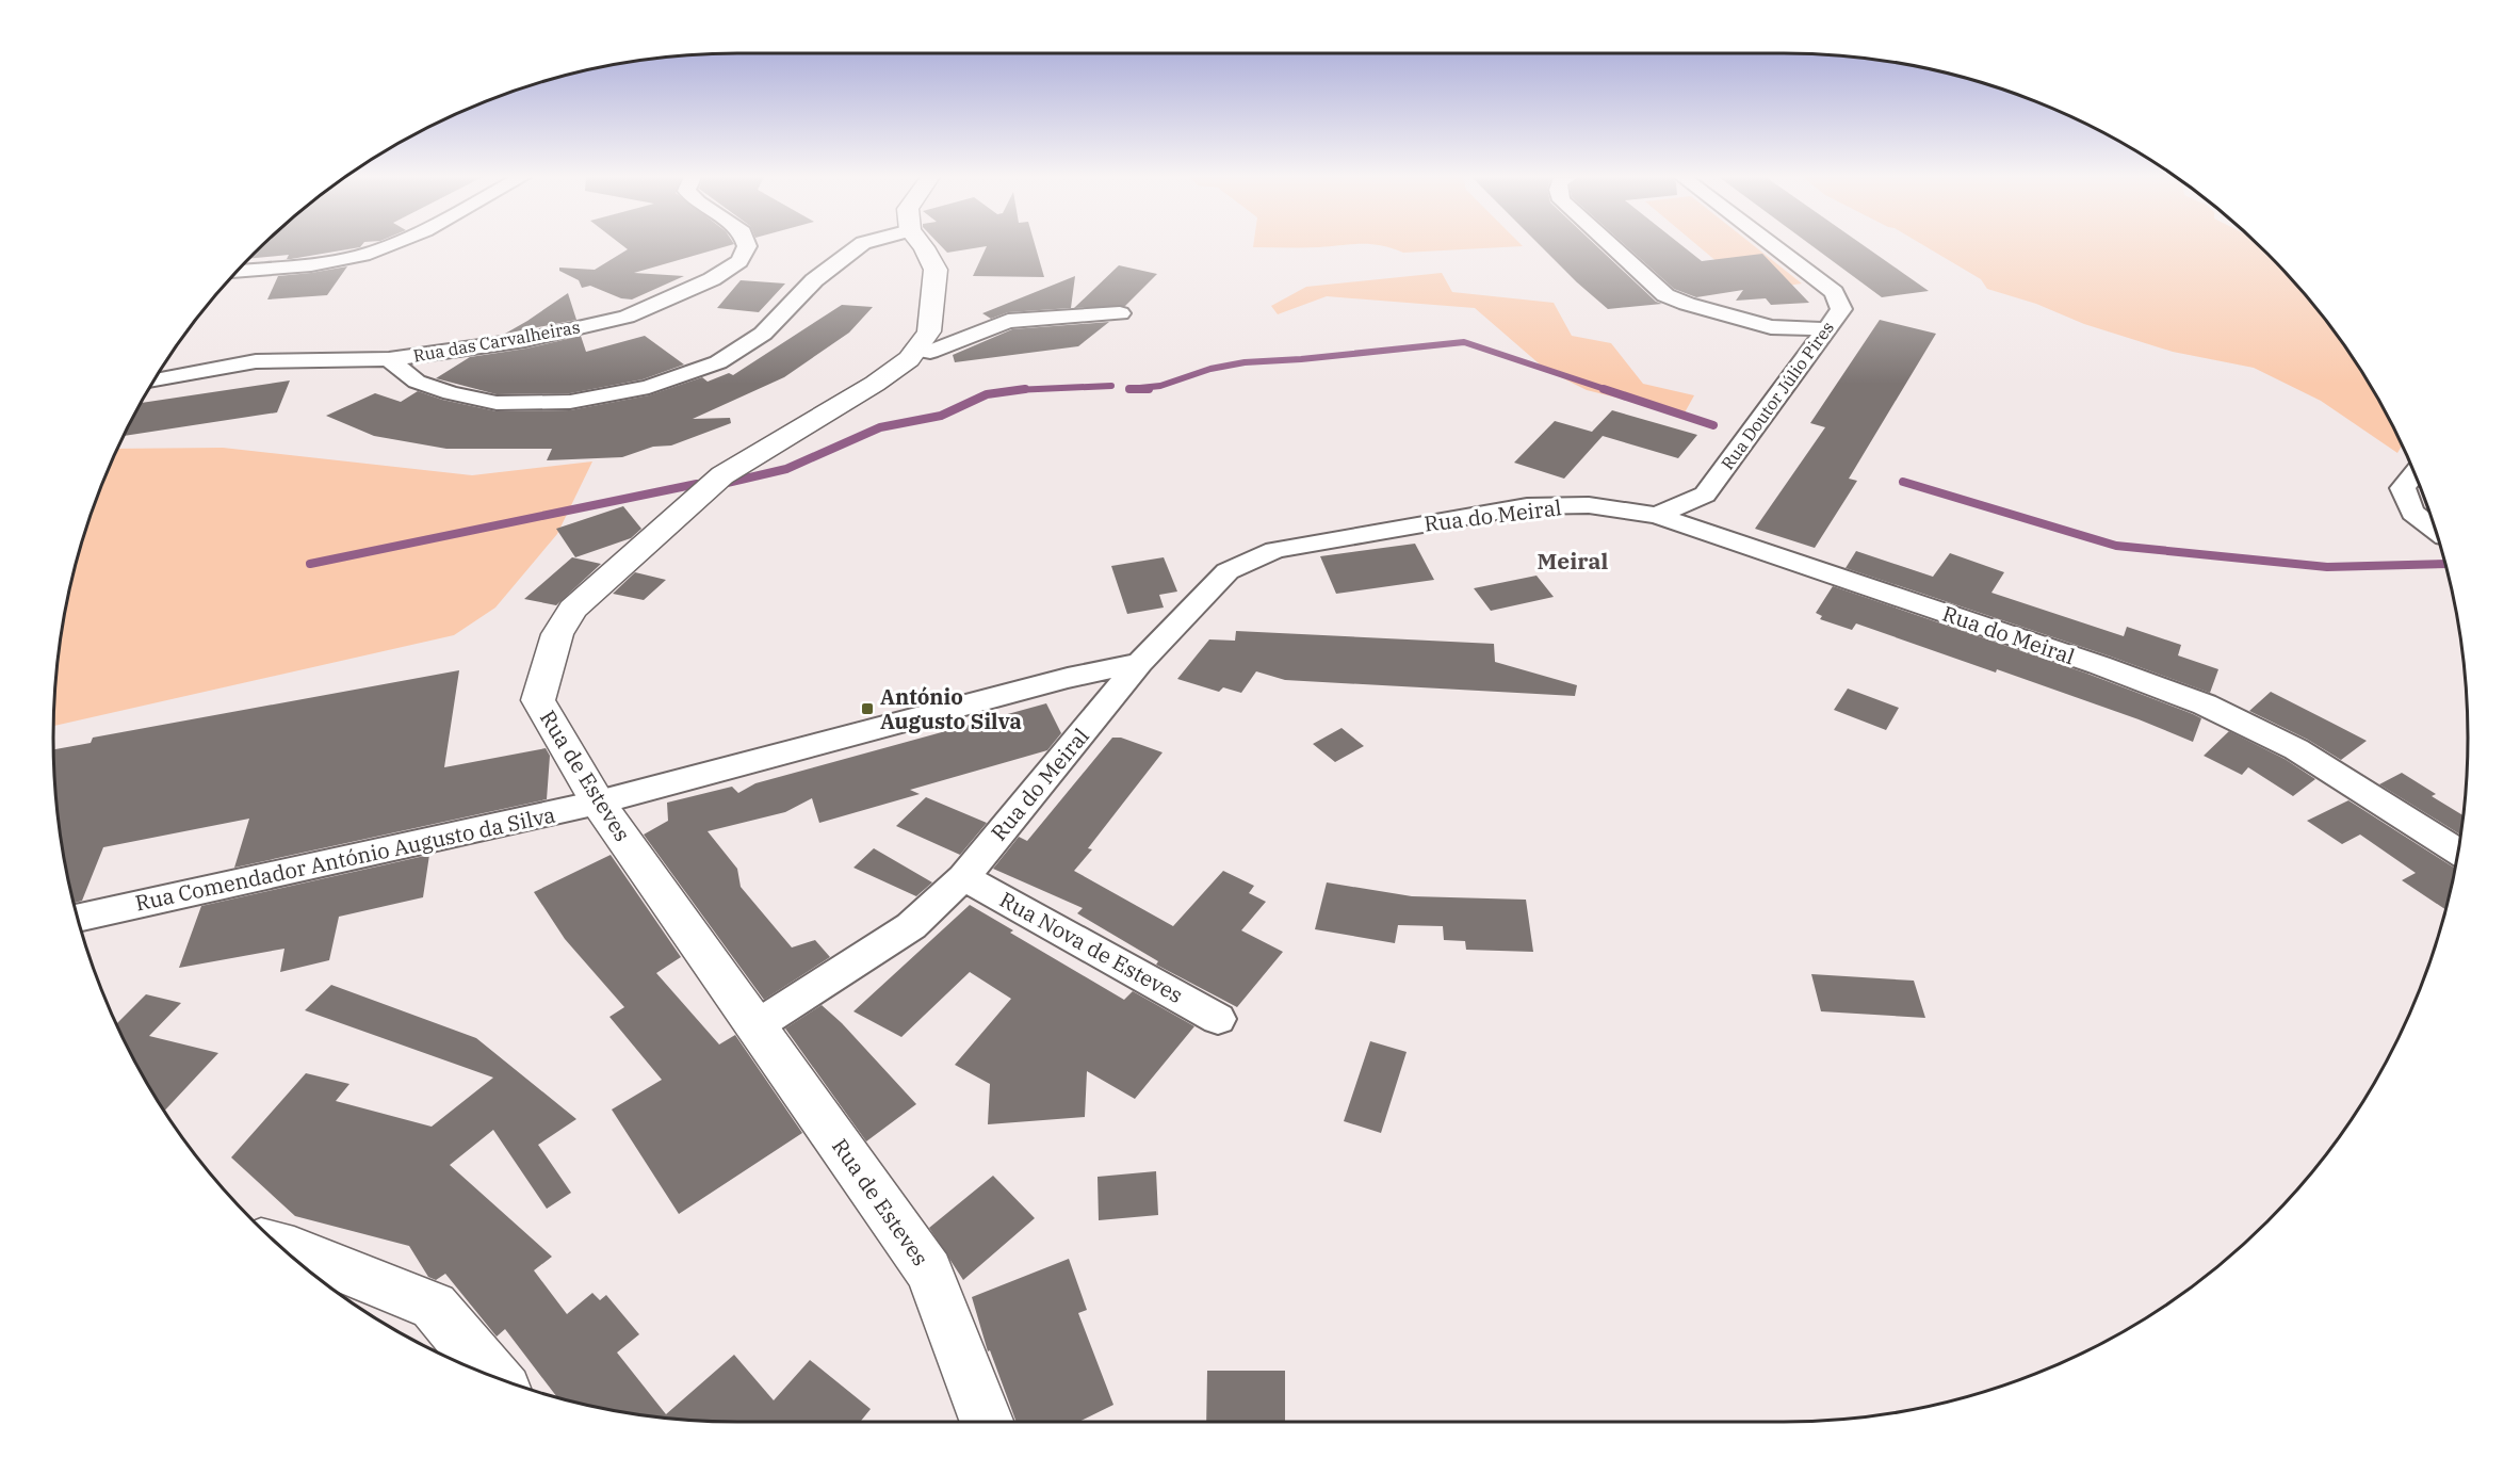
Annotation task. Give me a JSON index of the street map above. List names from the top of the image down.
{
  "streets": {
    "street": [
      "Rua das Carvalheiras",
      "Rua Doutor Júlio Pires",
      "Rua do Meiral",
      "Rua de Esteves",
      "Rua Comendador António Augusto da Silva",
      "Rua Nova de Esteves"
    ]
  },
  "crossings": [
    ["Rua Doutor Júlio Pires", "Rua do Meiral"],
    ["Rua do Meiral", "Rua de Esteves"],
    ["Rua do Meiral", "Rua Comendador António Augusto da Silva"],
    ["Rua do Meiral", "Rua Nova de Esteves"],
    ["Rua de Esteves", "Rua Comendador António Augusto da Silva"]
  ],
  "districts": ["Meiral"],
  "places": {
    "transit": ["António Augusto Silva"]
  }
}
